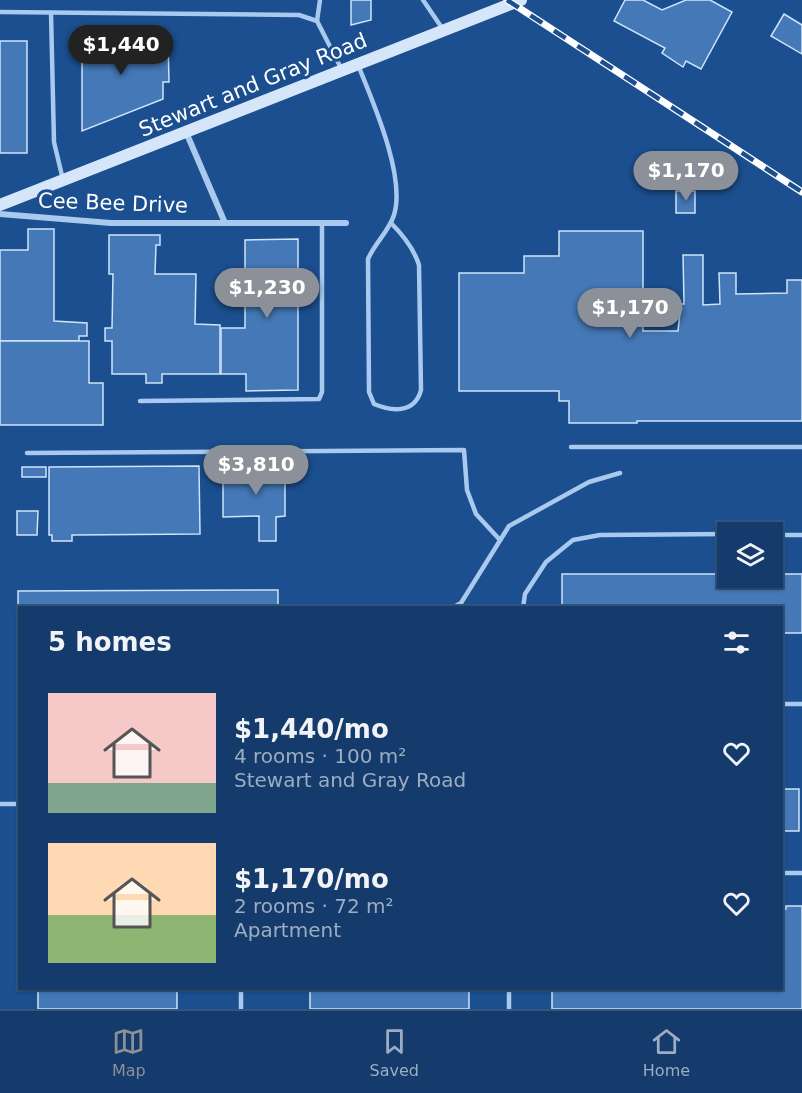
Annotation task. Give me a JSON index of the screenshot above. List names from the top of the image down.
{
  "streets": {
    "main road": ["Stewart and Gray Road"],
    "street": ["Cee Bee Drive"]
  },
  "crossings": [
    ["Stewart and Gray Road", "Cee Bee Drive"]
  ],
  "page": {
    "price": [
      "$1,440",
      "$1,170",
      "$1,230",
      "$1,170",
      "$3,810"
    ],
    "heading": "5 homes",
    "list": [
      {
        "name": "$1,440/mo",
        "note": "4 rooms · 100 m² · Stewart and Gray Road"
      },
      {
        "name": "$1,170/mo",
        "note": "2 rooms · 72 m² · Apartment"
      }
    ],
    "tabs": ["Map", "Saved", "Home"]
  }
}
